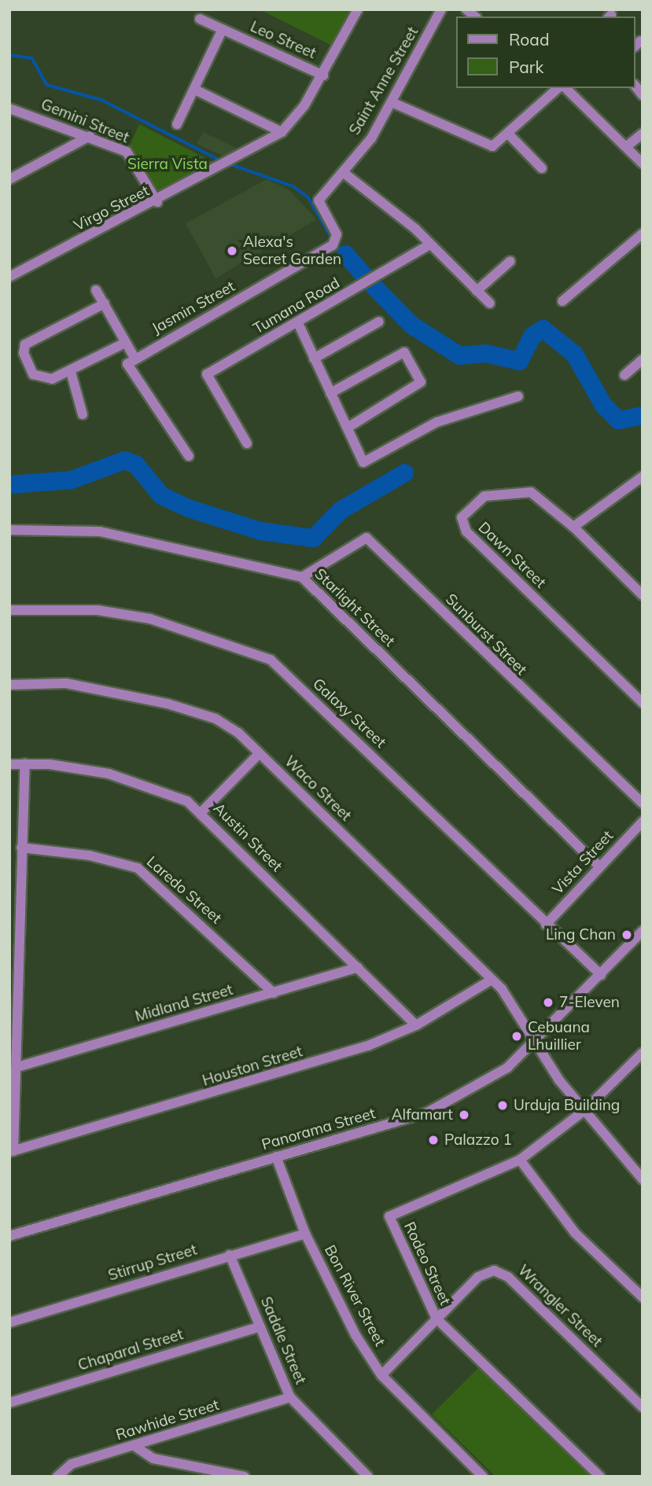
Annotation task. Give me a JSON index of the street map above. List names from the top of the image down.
{
  "streets": {
    "street": [
      "Leo Street",
      "Saint Anne Street",
      "Gemini Street",
      "Virgo Street",
      "Tumana Road",
      "Jasmin Street",
      "Dawn Street",
      "Starlight Street",
      "Sunburst Street",
      "Galaxy Street",
      "Waco Street",
      "Austin Street",
      "Vista Street",
      "Laredo Street",
      "Midland Street",
      "Houston Street",
      "Panorama Street",
      "Stirrup Street",
      "Rodeo Street",
      "Bon River Street",
      "Wrangler Street",
      "Saddle Street",
      "Chaparal Street",
      "Rawhide Street"
    ]
  },
  "crossings": [
    ["Leo Street", "Virgo Street"],
    ["Saint Anne Street", "Jasmin Street"],
    ["Gemini Street", "Virgo Street"],
    ["Starlight Street", "Sunburst Street"],
    ["Starlight Street", "Vista Street"],
    ["Galaxy Street", "Vista Street"],
    ["Galaxy Street", "Panorama Street"],
    ["Waco Street", "Houston Street"],
    ["Waco Street", "Panorama Street"],
    ["Waco Street", "Rodeo Street"],
    ["Austin Street", "Midland Street"],
    ["Austin Street", "Houston Street"],
    ["Laredo Street", "Midland Street"],
    ["Panorama Street", "Bon River Street"],
    ["Stirrup Street", "Bon River Street"],
    ["Stirrup Street", "Saddle Street"],
    ["Rodeo Street", "Wrangler Street"],
    ["Bon River Street", "Wrangler Street"],
    ["Saddle Street", "Chaparal Street"],
    ["Saddle Street", "Rawhide Street"]
  ],
  "parks": ["Sierra Vista"],
  "places": [
    "Alexa's Secret Garden",
    "Ling Chan",
    "7-Eleven",
    "Cebuana Lhuillier",
    "Urduja Building",
    "Alfamart",
    "Palazzo 1"
  ],
  "legend": ["Road", "Park"]
}
